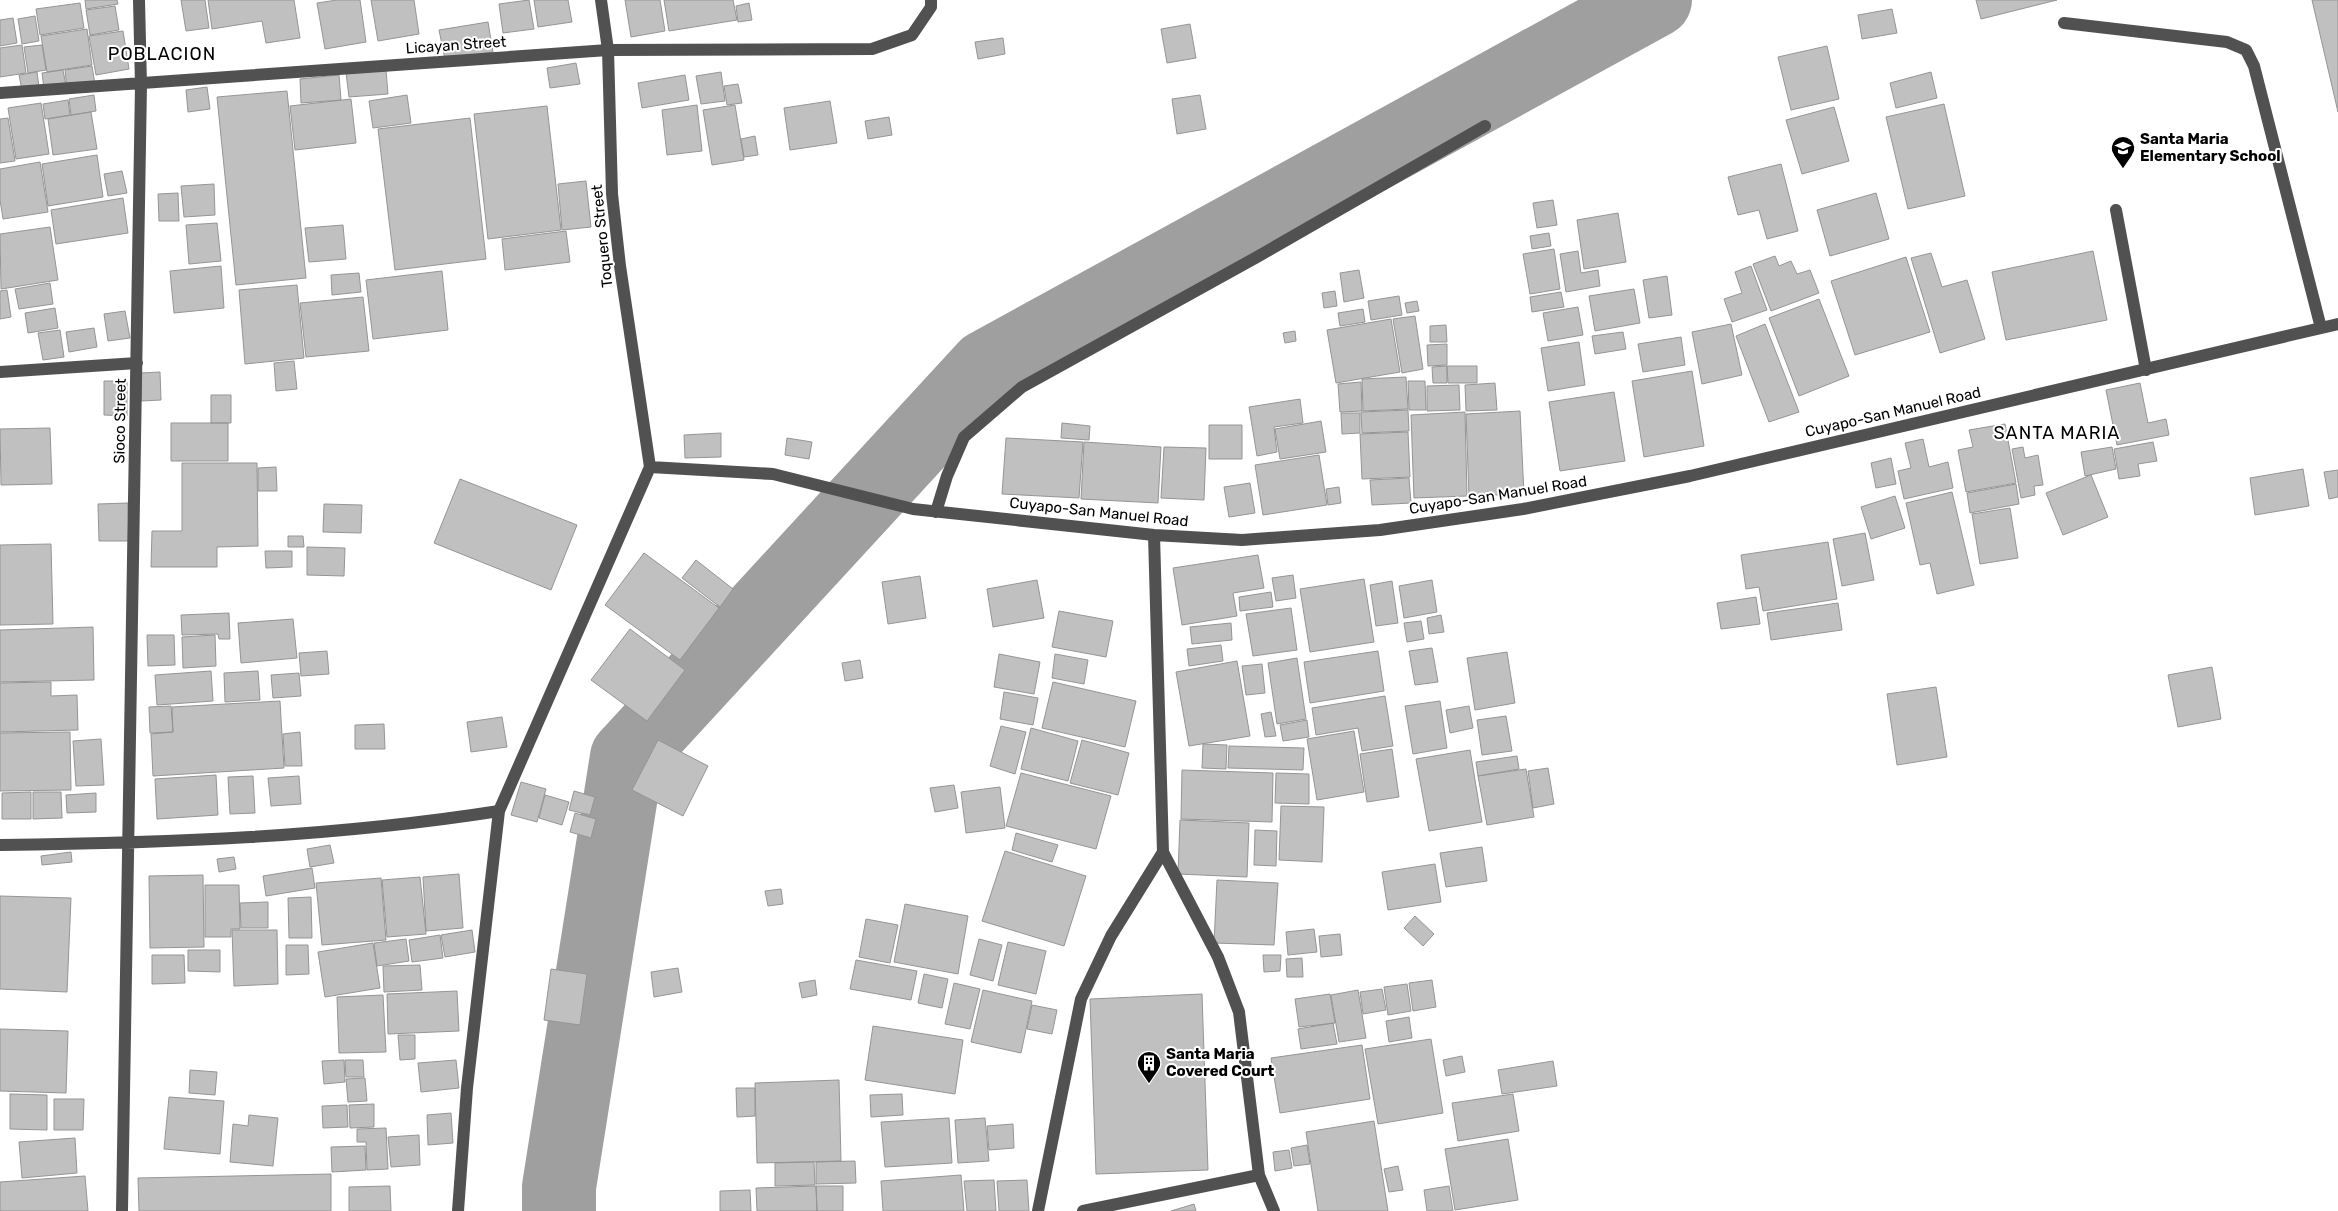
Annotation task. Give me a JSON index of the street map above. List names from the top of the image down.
{
  "streets": {
    "street": [
      "Licayan Street",
      "Toquero Street",
      "Cuyapo-San Manuel Road",
      "Sioco Street"
    ]
  },
  "crossings": [
    ["Licayan Street", "Toquero Street"],
    ["Licayan Street", "Sioco Street"],
    ["Toquero Street", "Cuyapo-San Manuel Road"]
  ],
  "districts": ["POBLACION", "SANTA MARIA"],
  "places": {
    "school or university": ["Santa Maria Elementary School"],
    "building": ["Santa Maria Covered Court"]
  }
}
